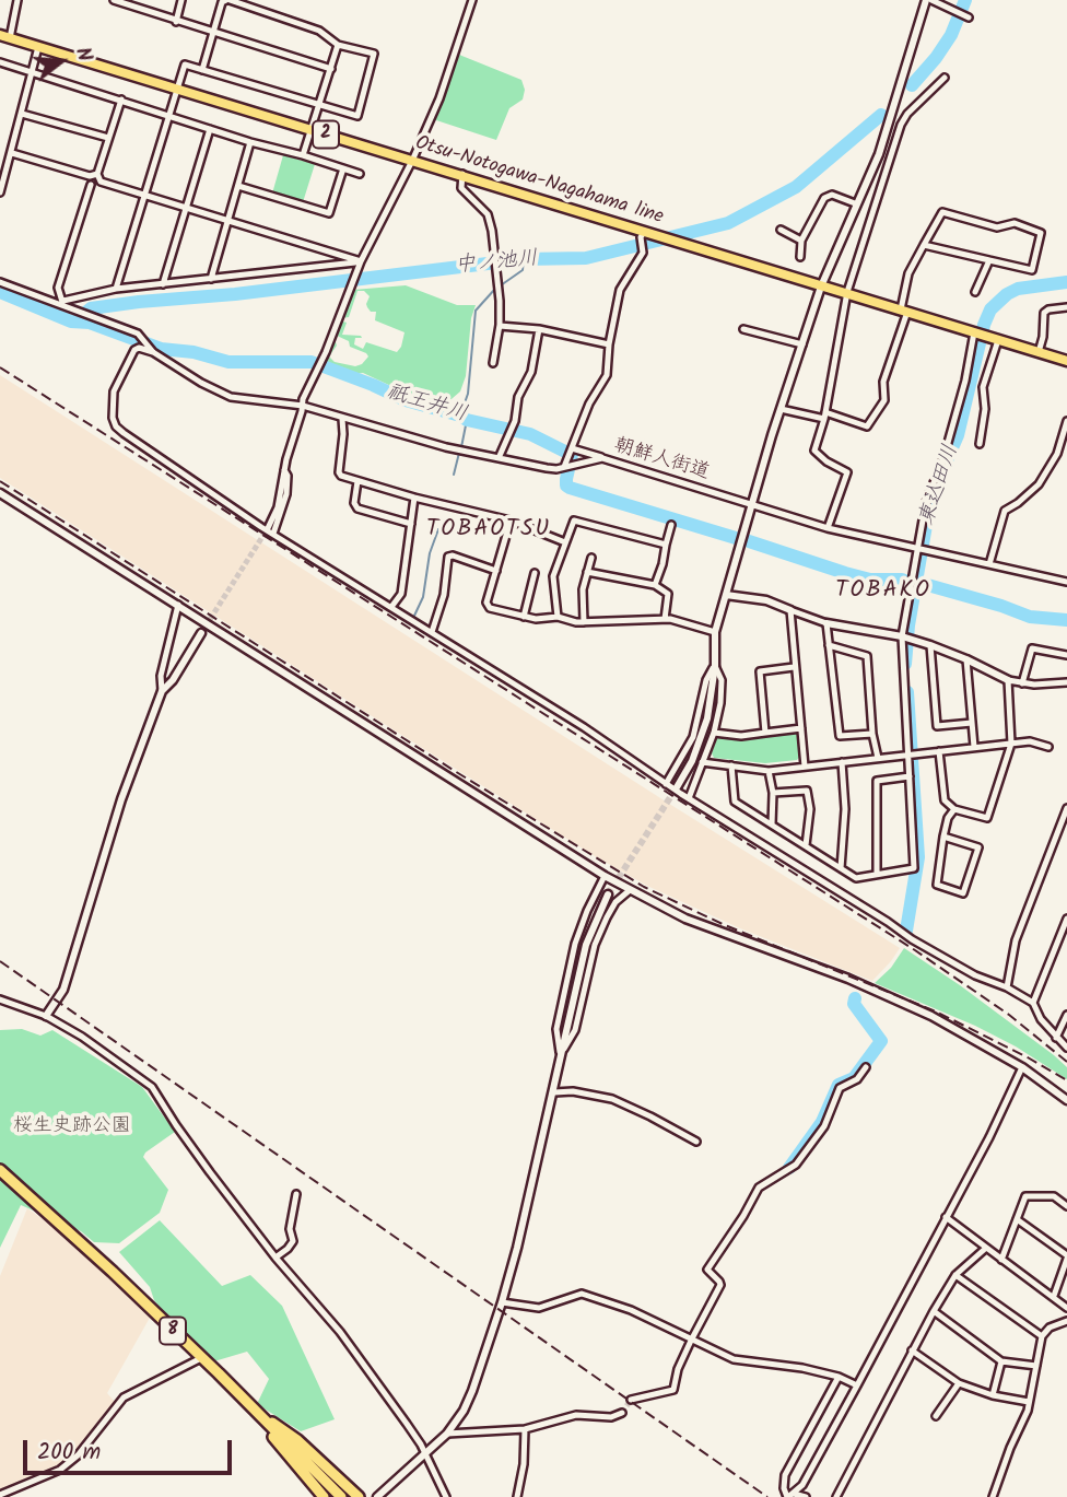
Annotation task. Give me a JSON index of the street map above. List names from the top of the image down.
{
  "streets": {
    "highway": ["8"],
    "main road": ["2", "Otsu-Notogawa-Nagahama line"],
    "street": ["朝鮮人街道"]
  },
  "districts": ["TOBAOTSU", "TOBAKO"],
  "water": ["中ノ池川", "祇王井川", "東込田川"],
  "parks": ["桜生史跡公園"],
  "scale_bar": "200 m",
  "north": "right"
}
